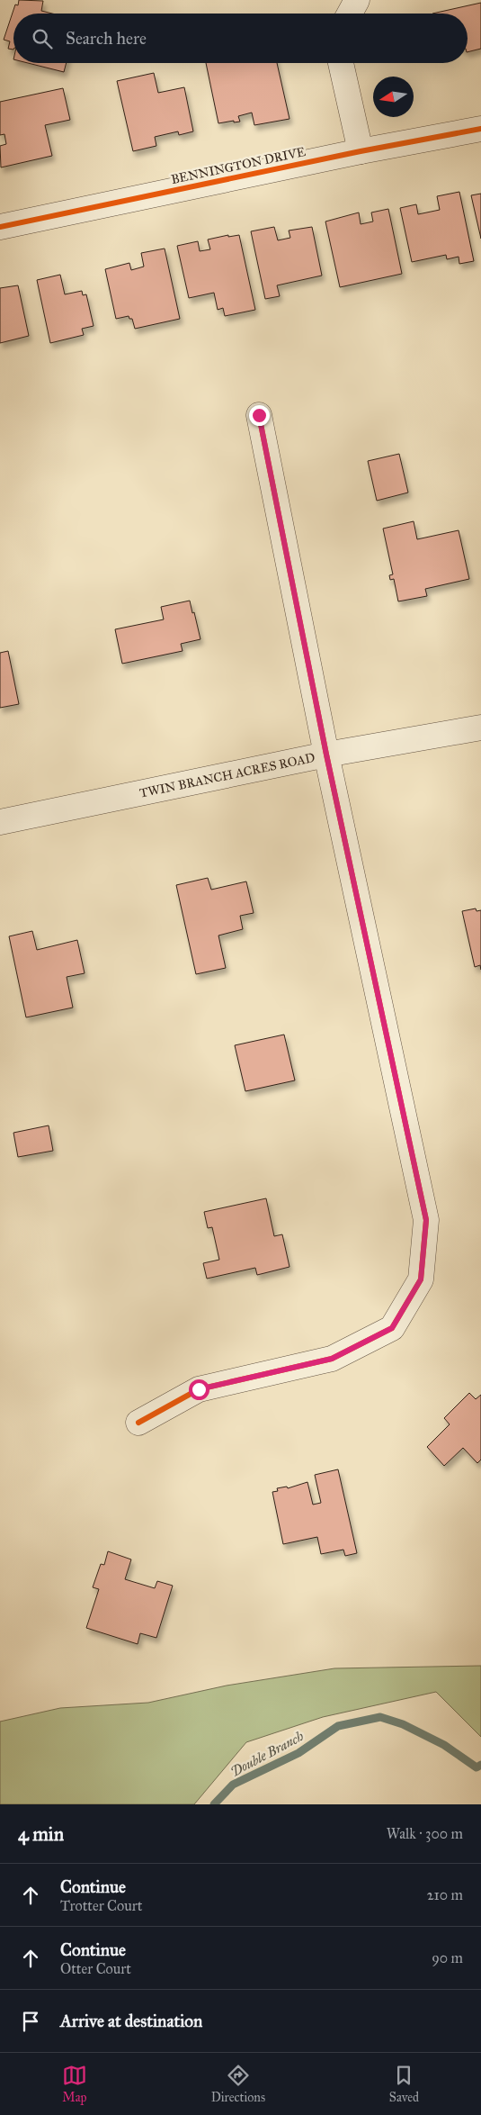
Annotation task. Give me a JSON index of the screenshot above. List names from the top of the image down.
{
  "streets": {
    "street": ["BENNINGTON DRIVE", "TWIN BRANCH ACRES ROAD"]
  },
  "water": ["Double Branch"],
  "north": "left",
  "page": {
    "search": "Search here",
    "heading": ["4 min", "Walk · 300 m"],
    "list": [
      ["Continue", "Trotter Court", "210 m"],
      ["Continue", "Otter Court", "90 m"],
      "Arrive at destination"
    ],
    "nav": ["Map", "Directions", "Saved"]
  }
}
